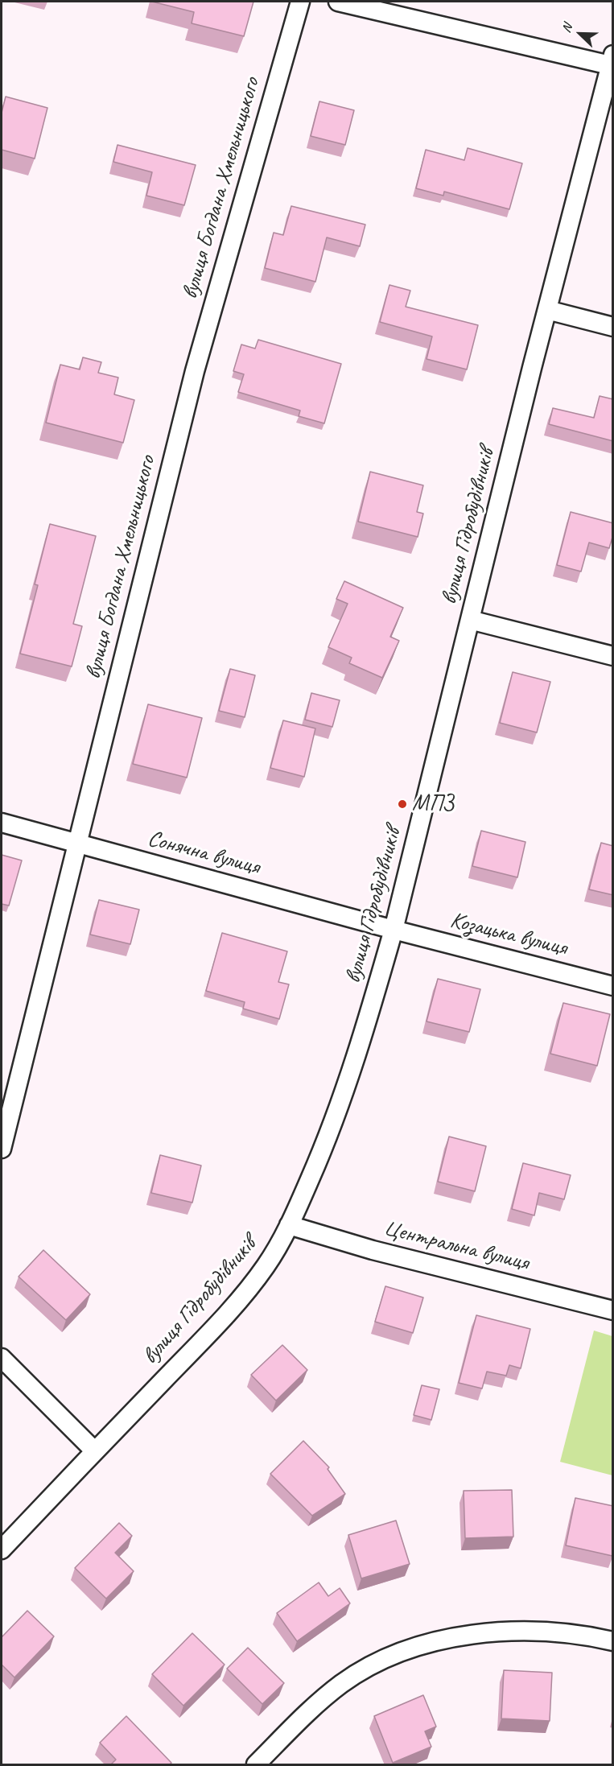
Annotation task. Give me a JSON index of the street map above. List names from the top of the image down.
{
  "streets": {
    "street": [
      "вулиця Богдана Хмельницького",
      "вулиця Гідробудівників",
      "Сонячна вулиця",
      "Козацька вулиця",
      "Центральна вулиця"
    ]
  },
  "crossings": [
    ["вулиця Богдана Хмельницького", "Сонячна вулиця"],
    ["вулиця Гідробудівників", "Сонячна вулиця"],
    ["вулиця Гідробудівників", "Козацька вулиця"],
    ["вулиця Гідробудівників", "Центральна вулиця"],
    ["Сонячна вулиця", "Козацька вулиця"]
  ],
  "places": ["МПЗ"],
  "north": "top left"
}
